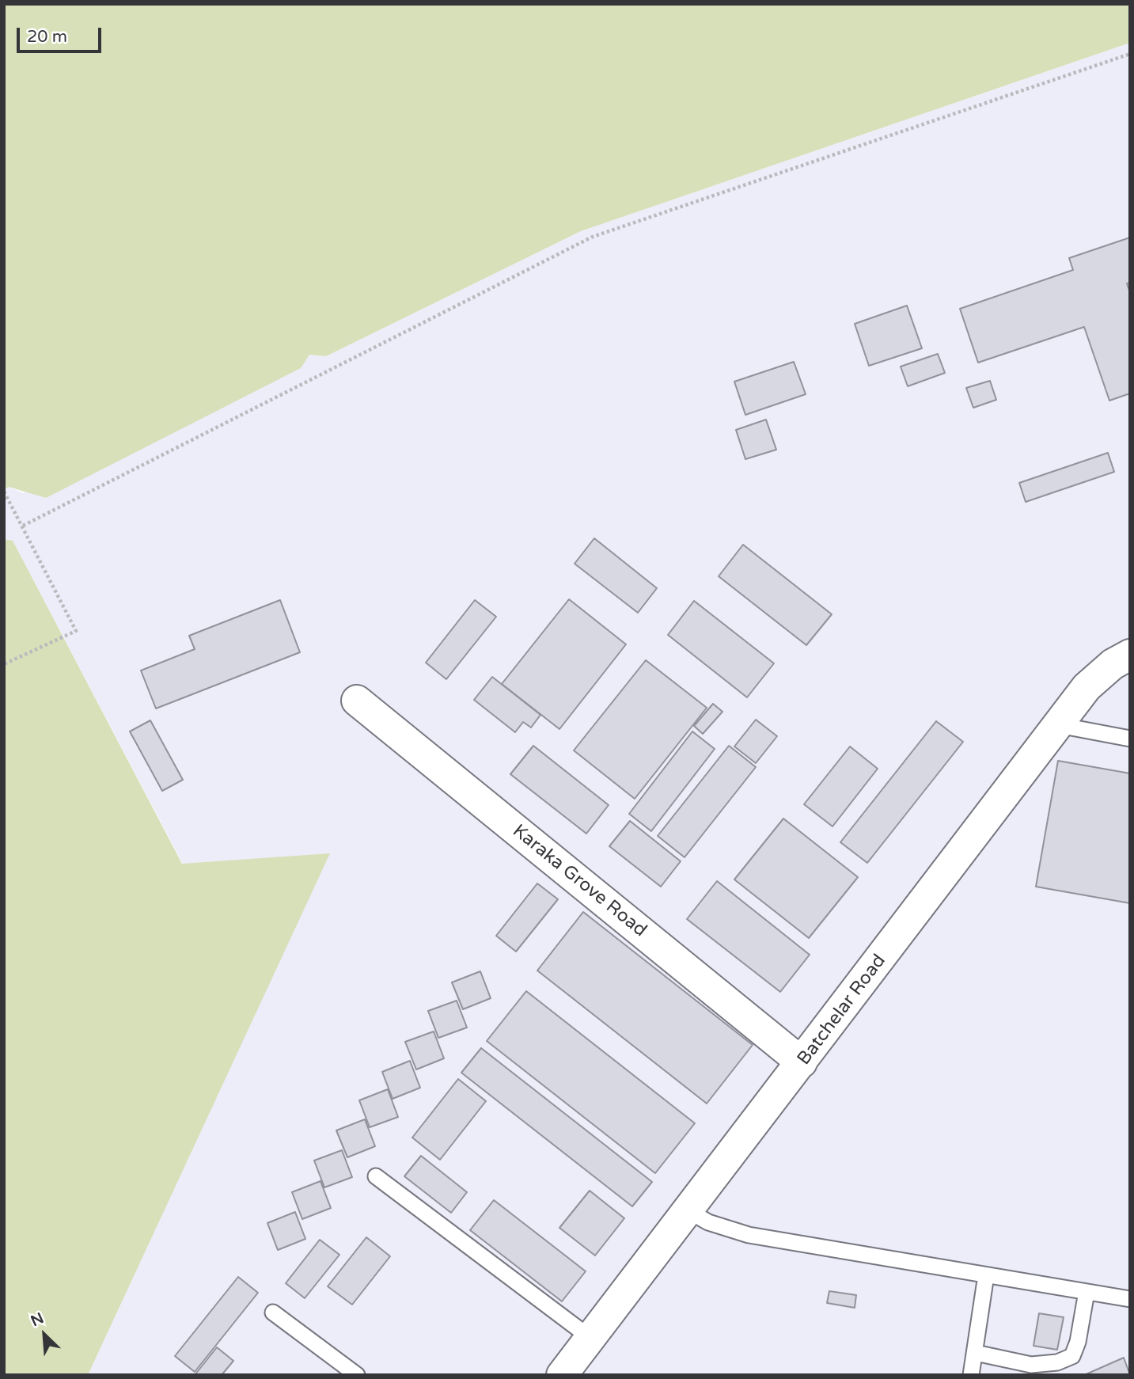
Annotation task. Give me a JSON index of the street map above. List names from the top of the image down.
{
  "streets": {
    "street": ["Karaka Grove Road", "Batchelar Road"]
  },
  "crossings": [
    ["Karaka Grove Road", "Batchelar Road"]
  ],
  "scale_bar": "20 m",
  "north": "top left"
}
